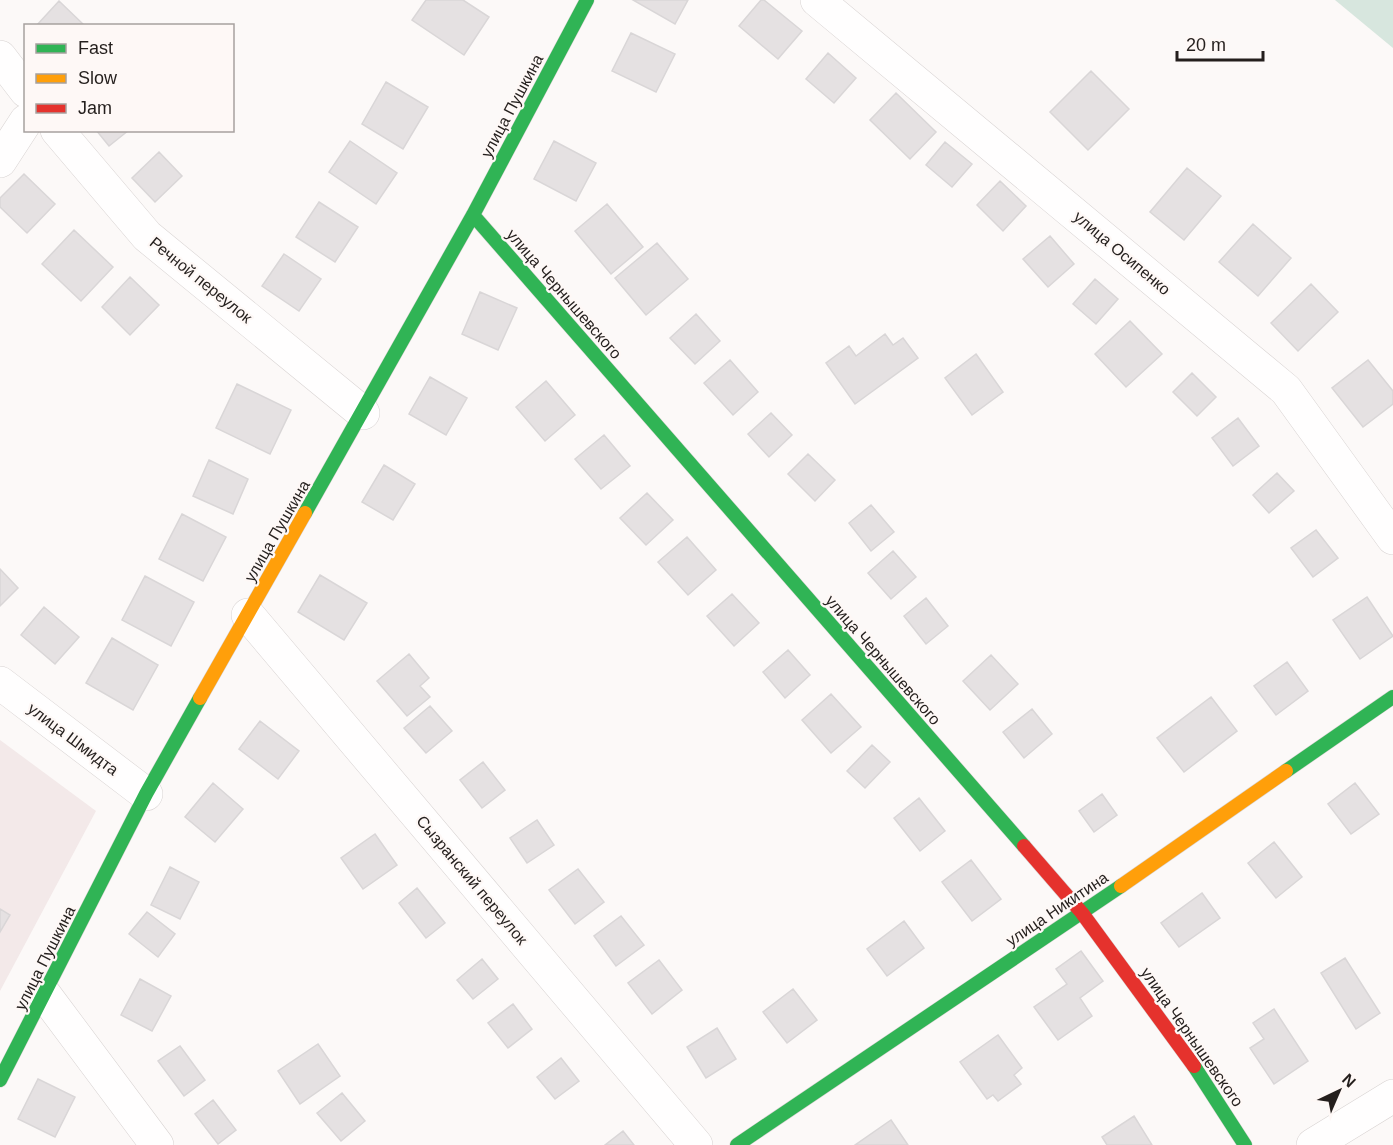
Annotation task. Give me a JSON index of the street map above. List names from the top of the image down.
{
  "streets": {
    "street": [
      "улица Пушкина",
      "улица Осипенко",
      "Речной переулок",
      "улица Чернышевского",
      "улица Шмидта",
      "Сызранский переулок",
      "улица Никитина"
    ]
  },
  "crossings": [
    ["улица Пушкина", "Речной переулок"],
    ["улица Пушкина", "улица Чернышевского"],
    ["улица Пушкина", "улица Шмидта"],
    ["улица Пушкина", "Сызранский переулок"],
    ["улица Чернышевского", "улица Никитина"]
  ],
  "legend": ["Fast", "Slow", "Jam"],
  "scale_bar": "20 m",
  "north": "top right"
}
